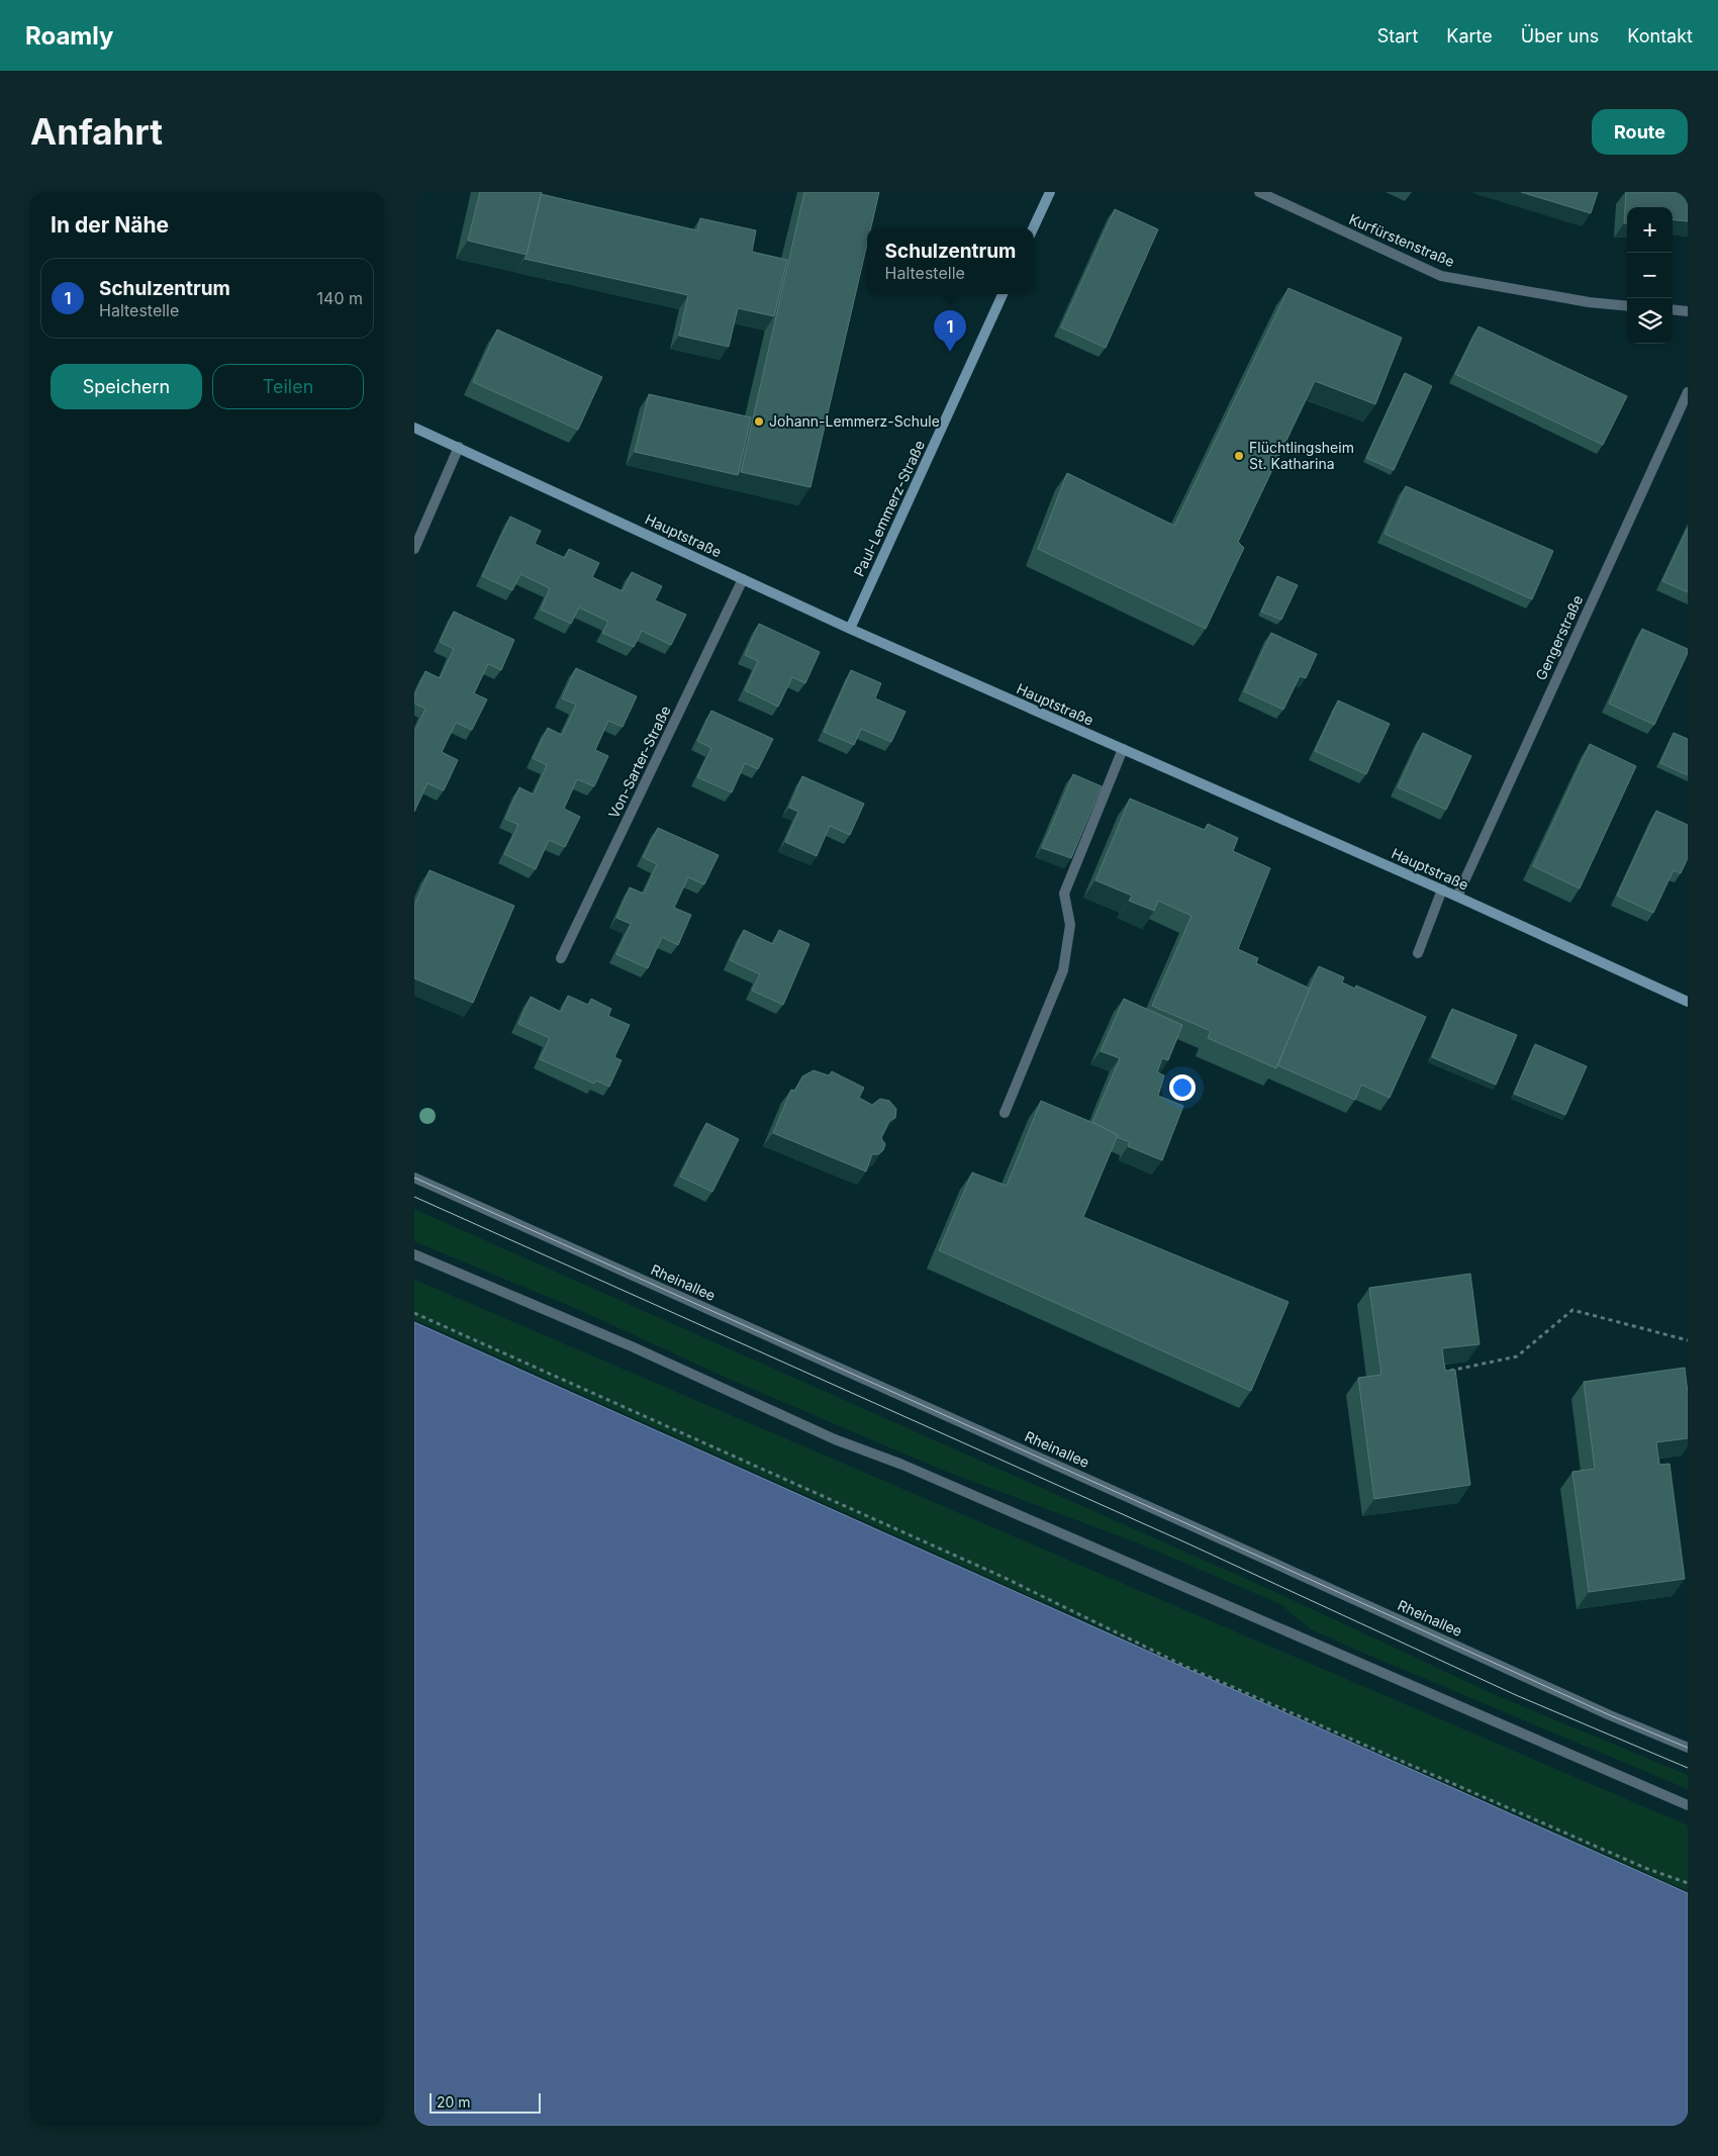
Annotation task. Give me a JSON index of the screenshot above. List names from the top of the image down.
{
  "streets": {
    "main road": ["Paul-Lemmerz-Straße", "Hauptstraße"],
    "street": [
      "Kurfürstenstraße",
      "Gengerstraße",
      "Von-Sarter-Straße",
      "Rheinallee"
    ]
  },
  "crossings": [
    ["Paul-Lemmerz-Straße", "Hauptstraße"],
    ["Hauptstraße", "Gengerstraße"],
    ["Hauptstraße", "Von-Sarter-Straße"]
  ],
  "places": ["Johann-Lemmerz-Schule", "Flüchtlingsheim St. Katharina"],
  "scale_bar": "20 m",
  "page": {
    "header": "Roamly",
    "nav": [
      "Start",
      "Karte",
      "Über uns",
      "Kontakt"
    ],
    "buttons": [
      "Route",
      ["Speichern", "Teilen"]
    ],
    "title": "Anfahrt",
    "heading": "In der Nähe",
    "map_buttons": ["+", "−"],
    "popup": ["Schulzentrum", "Haltestelle"],
    "list": [
      {
        "mark": "1",
        "name": "Schulzentrum",
        "note": "Haltestelle",
        "value": "140 m"
      }
    ],
    "pins": "1",
    "scale": "20 m"
  }
}
